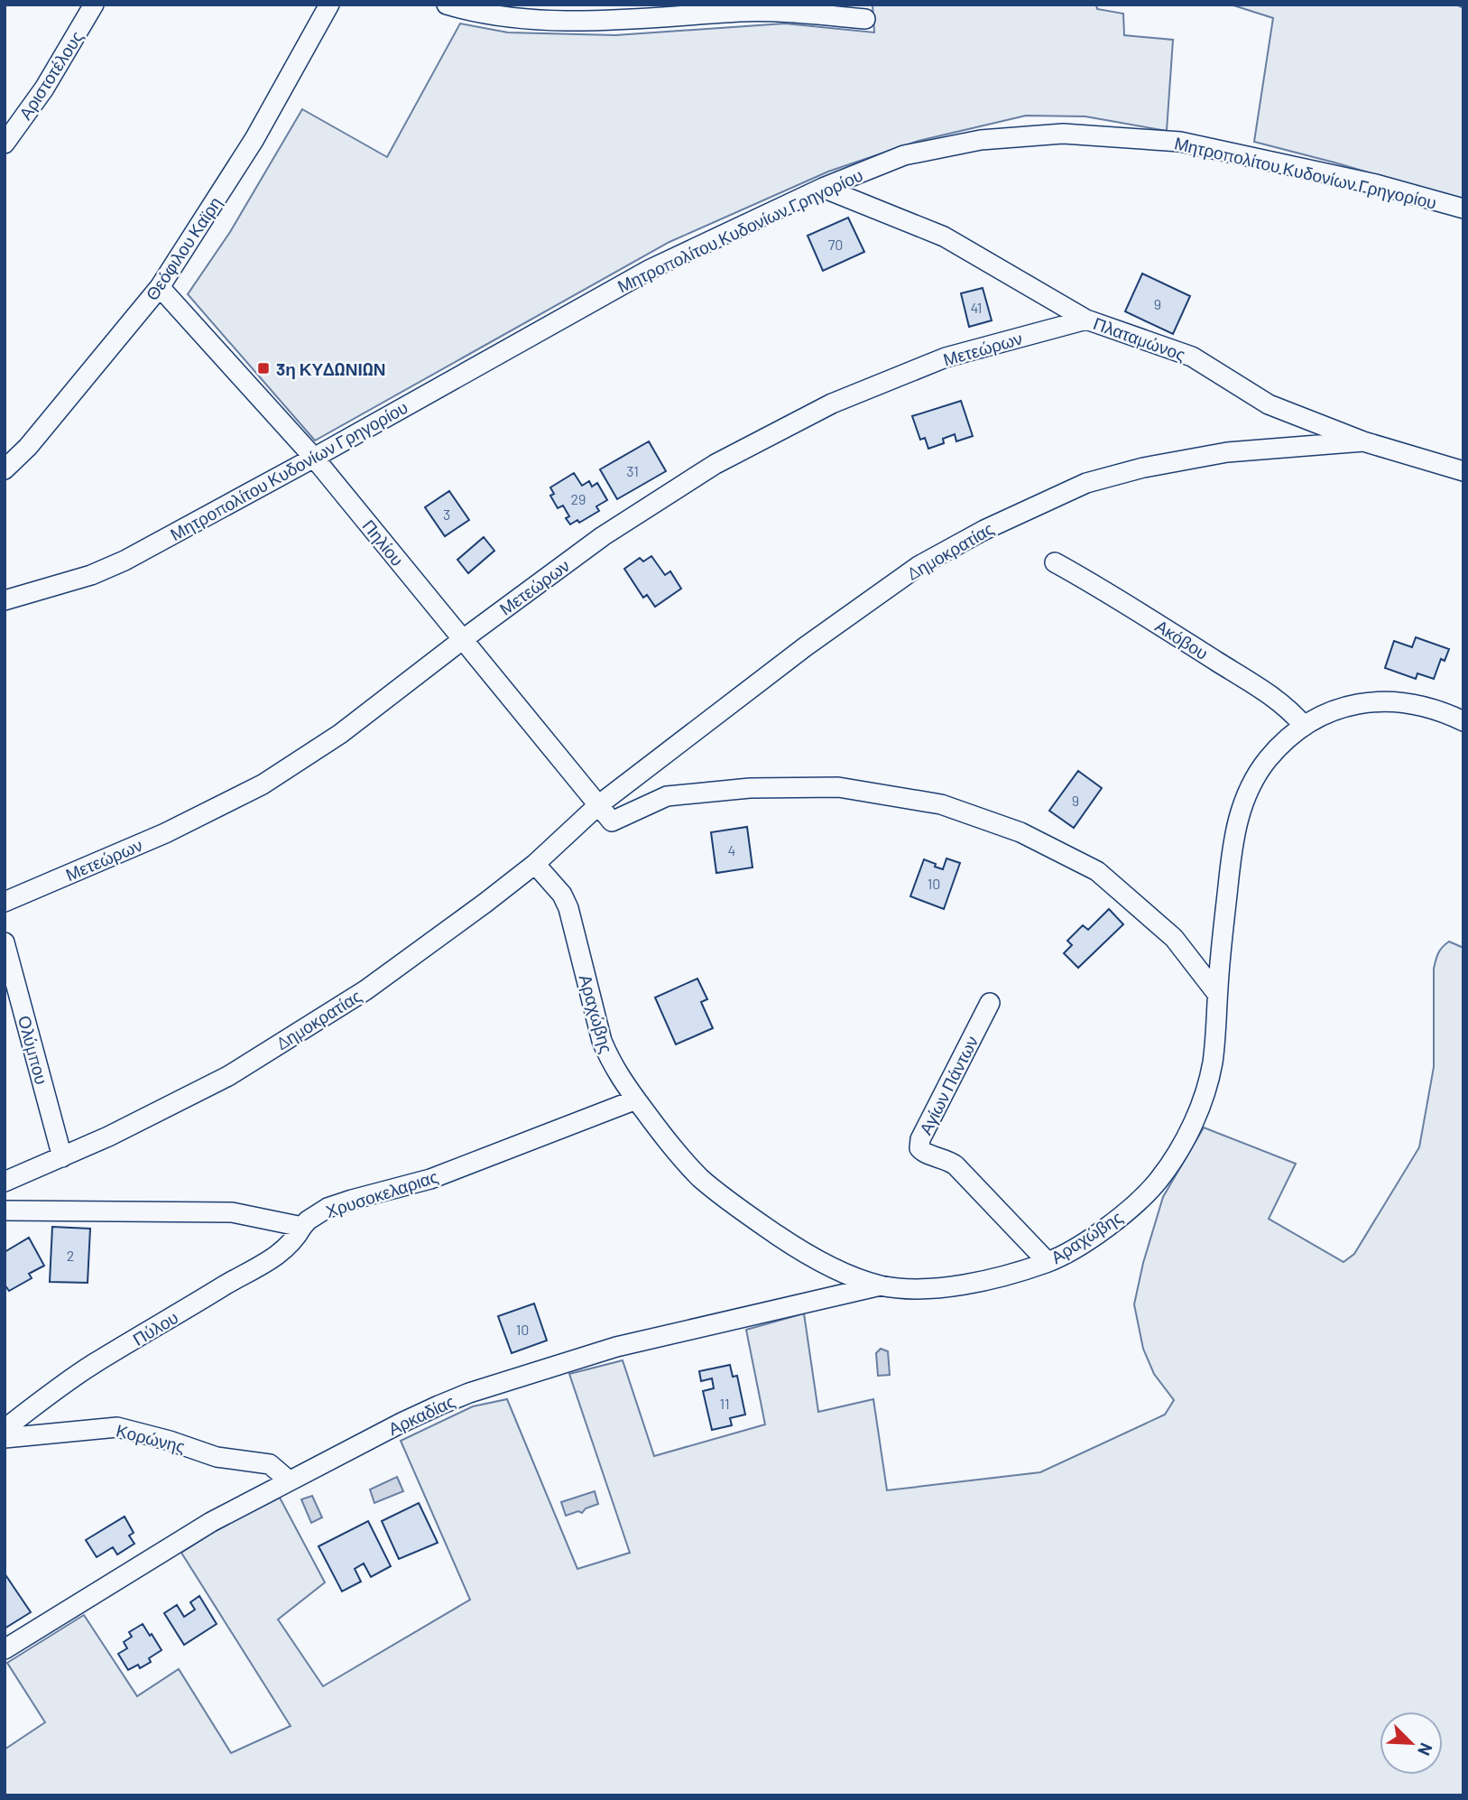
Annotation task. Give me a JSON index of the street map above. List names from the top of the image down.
{
  "streets": {
    "street": [
      "Αριστοτέλους",
      "Μητροπολίτου Κυδονίων Γρηγορίου",
      "Θεόφιλου Καϊρη",
      "Πλαταμώνος",
      "Μετεώρων",
      "Πηλίου",
      "Δημοκρατίας",
      "Ακόβου",
      "Αραχώβης",
      "Ολύμπου",
      "Αγίων Πάντων",
      "Χρυσοκελαριας",
      "Πύλου",
      "Αρκαδίας",
      "Κορώνης"
    ]
  },
  "crossings": [
    ["Μητροπολίτου Κυδονίων Γρηγορίου", "Πλαταμώνος"],
    ["Μητροπολίτου Κυδονίων Γρηγορίου", "Πηλίου"],
    ["Θεόφιλου Καϊρη", "Πηλίου"],
    ["Πλαταμώνος", "Μετεώρων"],
    ["Πλαταμώνος", "Δημοκρατίας"],
    ["Μετεώρων", "Πηλίου"],
    ["Πηλίου", "Δημοκρατίας"],
    ["Δημοκρατίας", "Αραχώβης"],
    ["Δημοκρατίας", "Ολύμπου"],
    ["Ακόβου", "Αραχώβης"],
    ["Αραχώβης", "Αγίων Πάντων"],
    ["Αραχώβης", "Χρυσοκελαριας"],
    ["Αραχώβης", "Αρκαδίας"],
    ["Χρυσοκελαριας", "Πύλου"],
    ["Αρκαδίας", "Κορώνης"]
  ],
  "places": {
    "transit": ["3η ΚΥΔΩΝΙΩΝ"]
  },
  "house_numbers": [
    "70",
    "9",
    "41",
    "31",
    "29",
    "3",
    "9",
    "4",
    "10",
    "2",
    "10",
    "11"
  ],
  "north": "bottom right"
}
